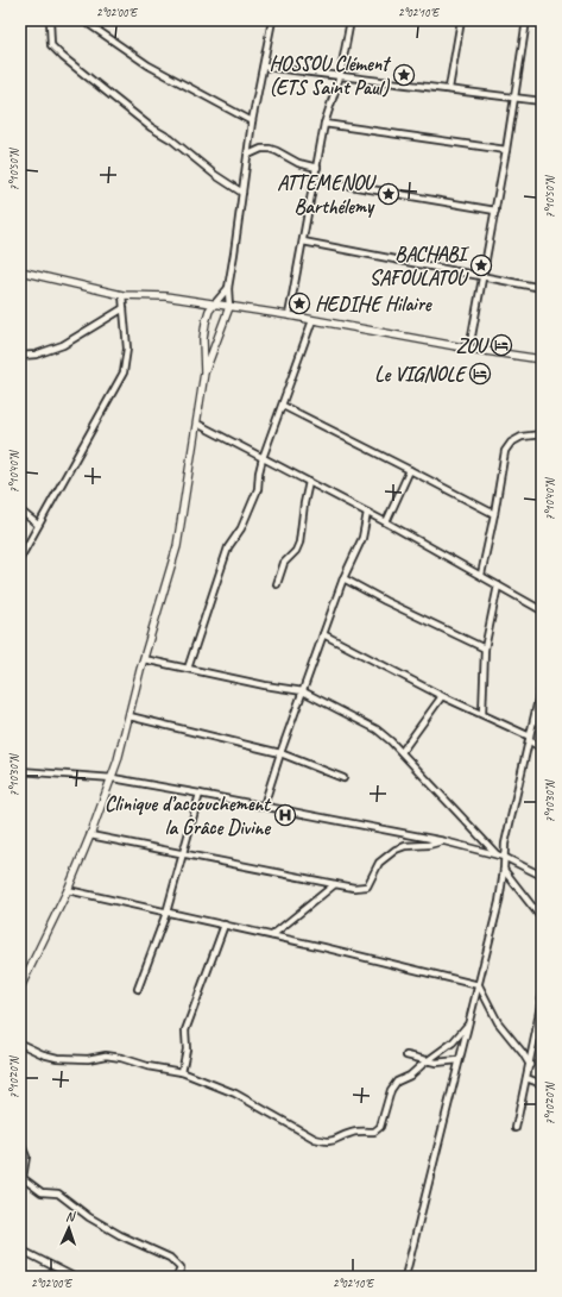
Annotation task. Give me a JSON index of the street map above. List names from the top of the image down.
{
  "places": {
    "place": [
      "HOSSOU Clément (ETS Saint Paul)",
      "ATTEMENOU Barthélemy",
      "BACHABI SAFOULATOU",
      "HEDIHE Hilaire"
    ],
    "hotel": ["ZOU", "Le VIGNOLE"],
    "hospital": ["Clinique d’accouchement la Grâce Divine"]
  },
  "north": "top",
  "coordinates": [
    "2°02'00\"E",
    "2°02'10\"E",
    "7°10'50\"N",
    "7°10'40\"N",
    "7°10'30\"N",
    "7°10'20\"N"
  ]
}
